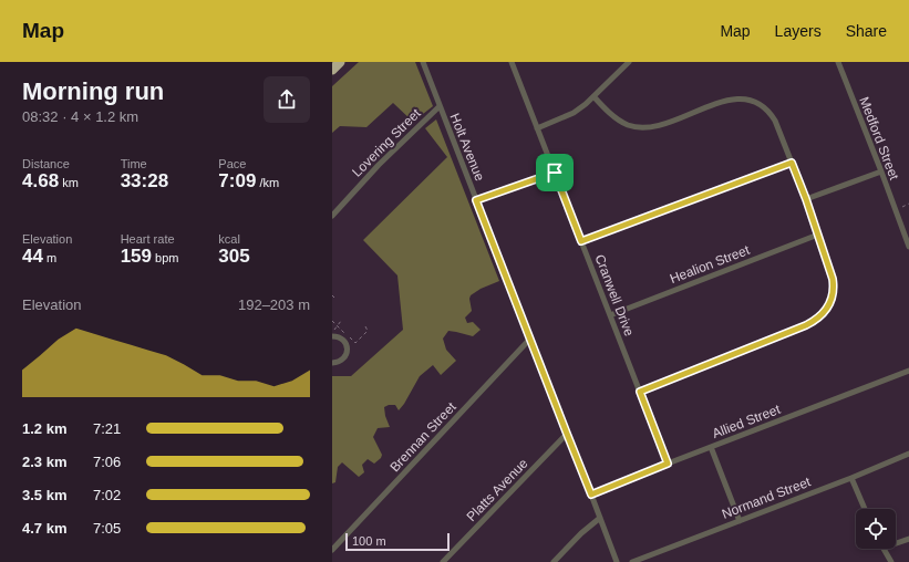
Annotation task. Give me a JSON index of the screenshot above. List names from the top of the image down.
{
  "streets": {
    "street": [
      "Medford Street",
      "Lovering Street",
      "Holt Avenue",
      "Healion Street",
      "Cranwell Drive",
      "Allied Street",
      "Brennan Street",
      "Platts Avenue",
      "Normand Street"
    ]
  },
  "crossings": [
    ["Lovering Street", "Holt Avenue"],
    ["Holt Avenue", "Allied Street"],
    ["Holt Avenue", "Brennan Street"],
    ["Holt Avenue", "Platts Avenue"],
    ["Healion Street", "Cranwell Drive"],
    ["Cranwell Drive", "Allied Street"]
  ],
  "scale_bar": "100 m",
  "page": {
    "header": "Map",
    "nav": ["Map", "Layers", "Share"],
    "heading": ["Morning run", "08:32 · 4 × 1.2 km"],
    "stats": [
      ["Distance", "4.68 km"],
      ["Time", "33:28"],
      ["Pace", "7:09 /km"],
      ["Elevation", "44 m"],
      ["Heart rate", "159 bpm"],
      ["kcal", "305"]
    ],
    "chart": ["Elevation", "192–203 m"],
    "list": [
      {
        "name": "1.2 km",
        "note": "7:21"
      },
      {
        "name": "2.3 km",
        "note": "7:06"
      },
      {
        "name": "3.5 km",
        "note": "7:02"
      },
      {
        "name": "4.7 km",
        "note": "7:05"
      }
    ],
    "scale": "100 m"
  }
}
